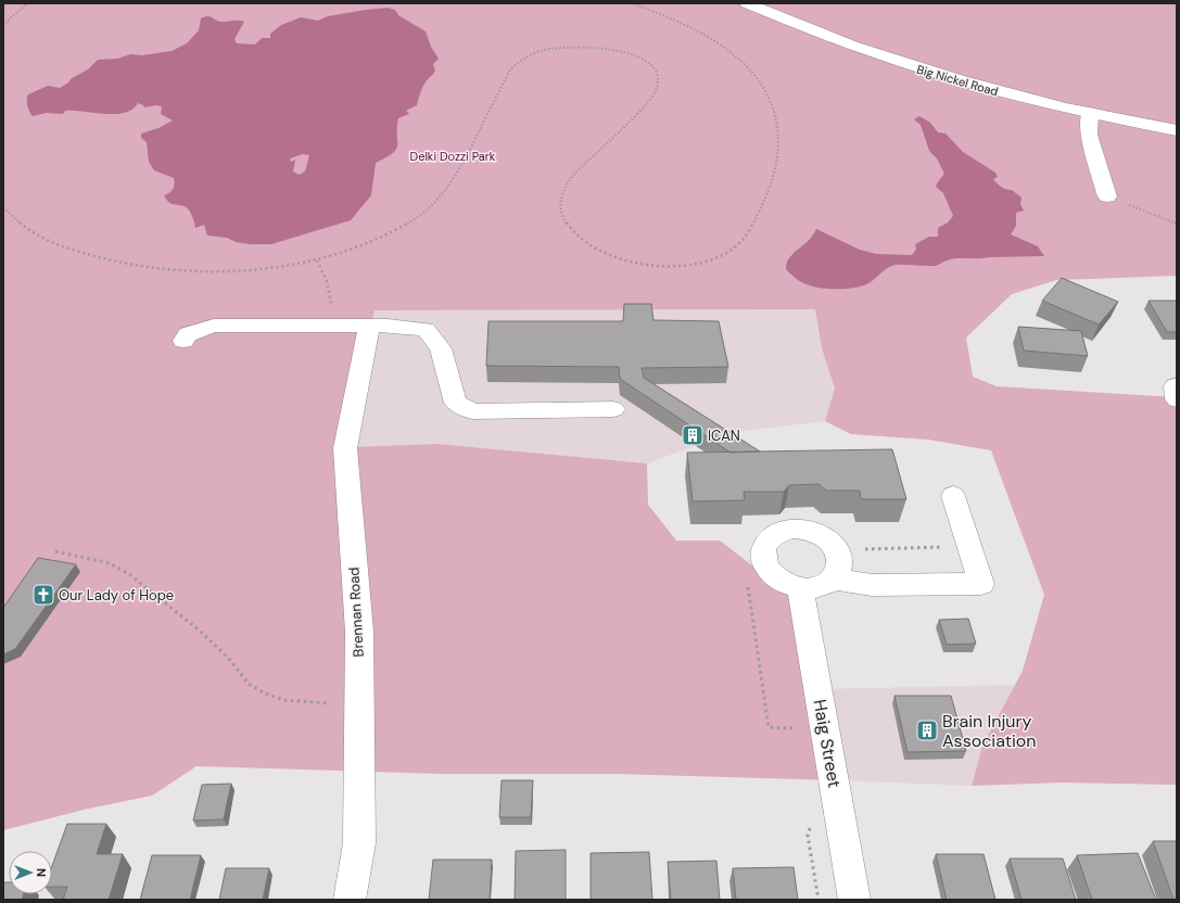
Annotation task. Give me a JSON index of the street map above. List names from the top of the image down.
{
  "streets": {
    "street": ["Big Nickel Road", "Brennan Road", "Haig Street"]
  },
  "parks": ["Delki Dozzi Park"],
  "places": {
    "building": ["ICAN", "Brain Injury Association"],
    "church": ["Our Lady of Hope"]
  },
  "north": "right"
}
